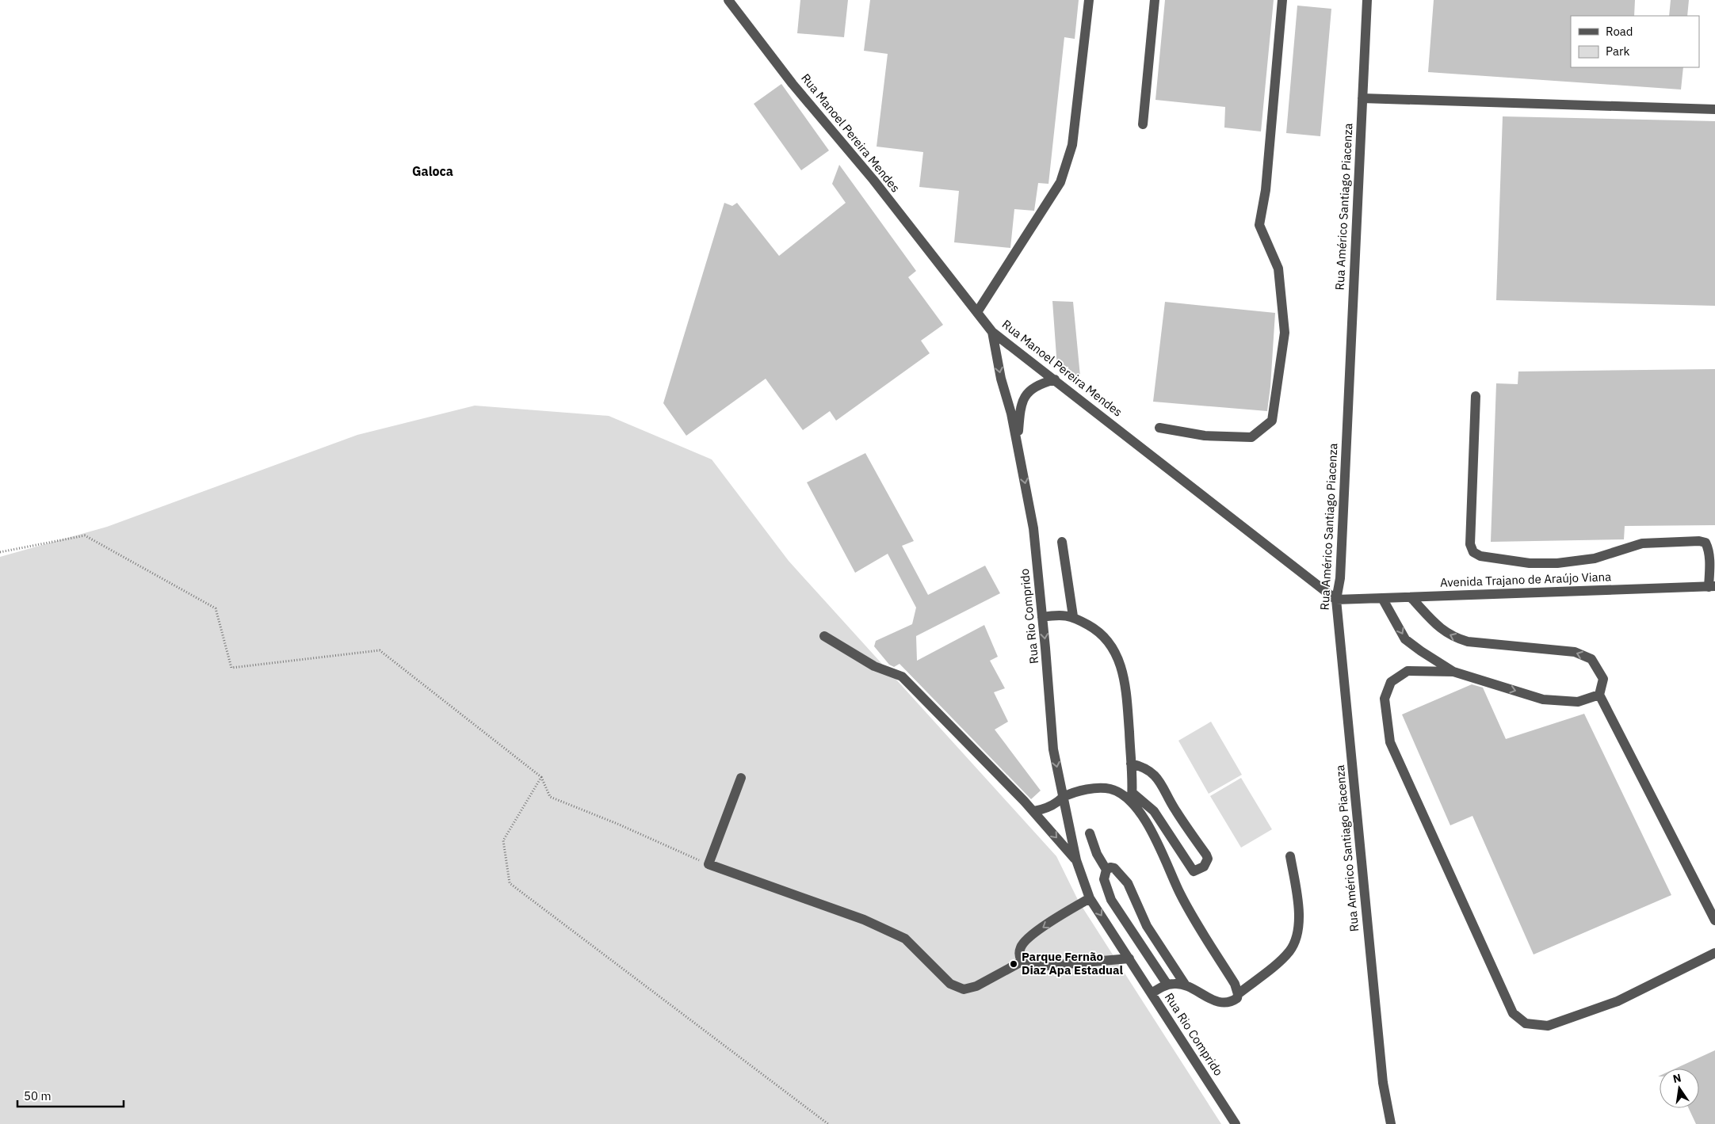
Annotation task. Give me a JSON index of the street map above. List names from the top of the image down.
{
  "streets": {
    "street": [
      "Rua Manoel Pereira Mendes",
      "Rua Américo Santiago Piacenza",
      "Avenida Trajano de Araújo Viana",
      "Rua Rio Comprido"
    ]
  },
  "crossings": [
    ["Rua Manoel Pereira Mendes", "Rua Américo Santiago Piacenza"],
    ["Rua Manoel Pereira Mendes", "Avenida Trajano de Araújo Viana"],
    ["Rua Manoel Pereira Mendes", "Rua Rio Comprido"],
    ["Rua Américo Santiago Piacenza", "Avenida Trajano de Araújo Viana"]
  ],
  "districts": ["Galoca"],
  "places": ["Parque Fernão Diaz Apa Estadual"],
  "legend": ["Road", "Park"],
  "scale_bar": "50 m",
  "north": "top"
}
